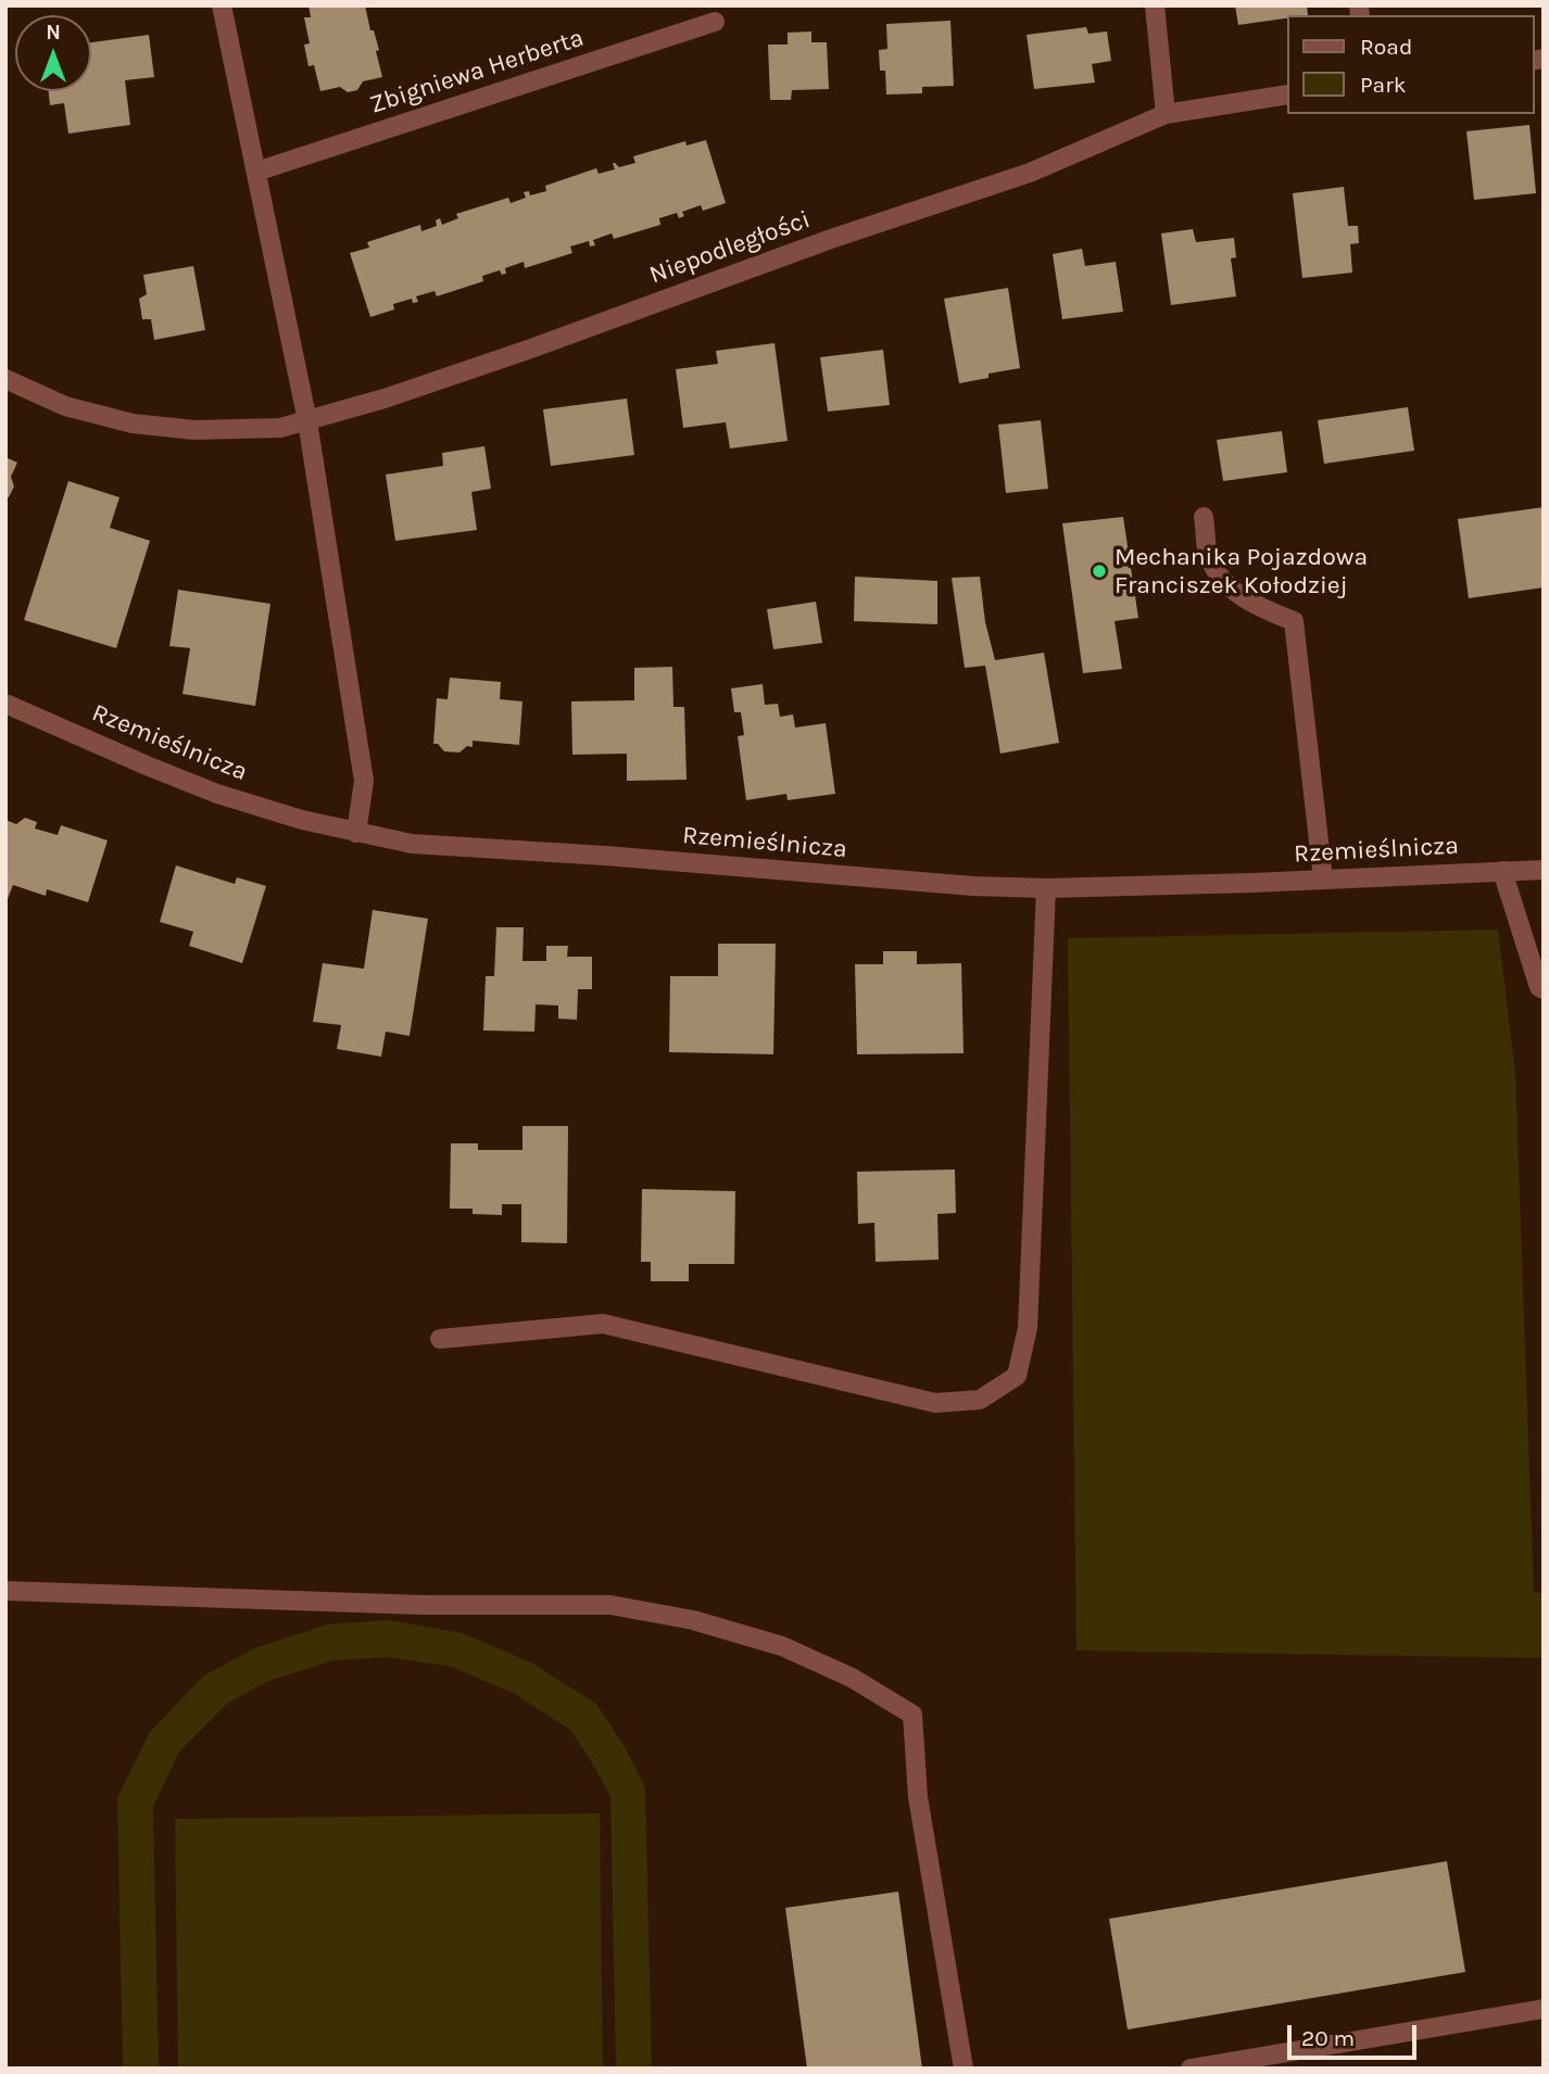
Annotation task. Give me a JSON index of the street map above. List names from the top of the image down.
{
  "streets": {
    "street": ["Zbigniewa Herberta", "Niepodległości", "Rzemieślnicza"]
  },
  "places": ["Mechanika Pojazdowa Franciszek Kołodziej"],
  "legend": ["Road", "Park"],
  "scale_bar": "20 m",
  "north": "top"
}
